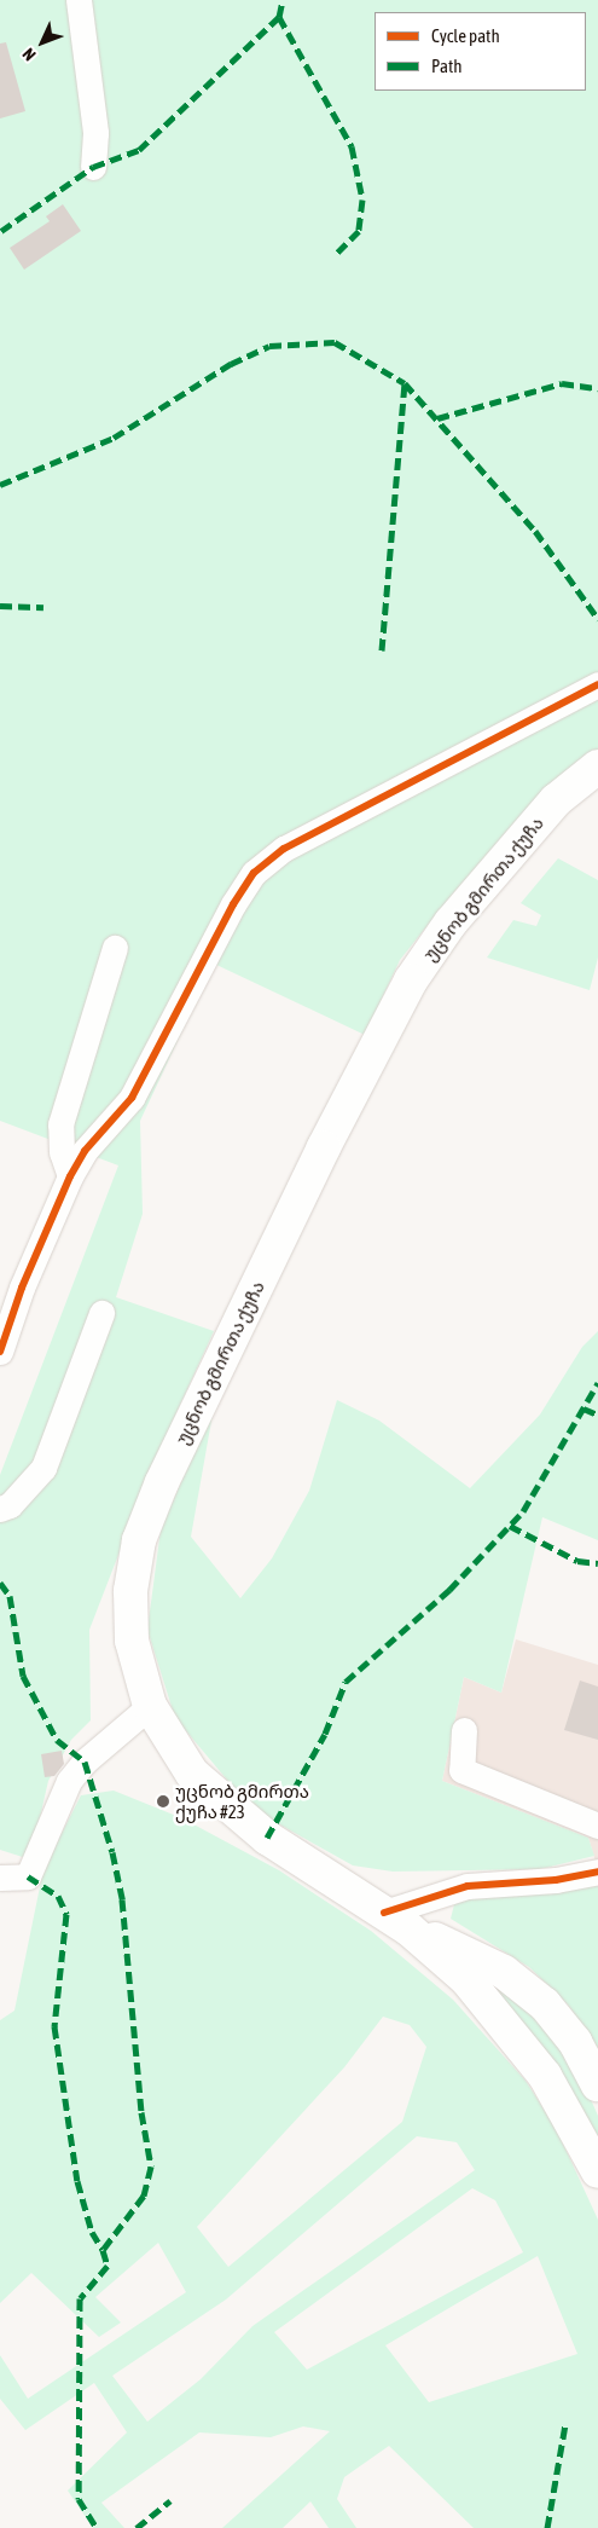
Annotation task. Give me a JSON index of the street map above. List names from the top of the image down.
{
  "streets": {
    "main road": ["უცნობ გმირთა ქუჩა"]
  },
  "places": ["უცნობ გმირთა ქუჩა #23"],
  "legend": ["Cycle path", "Path"],
  "north": "bottom left"
}
